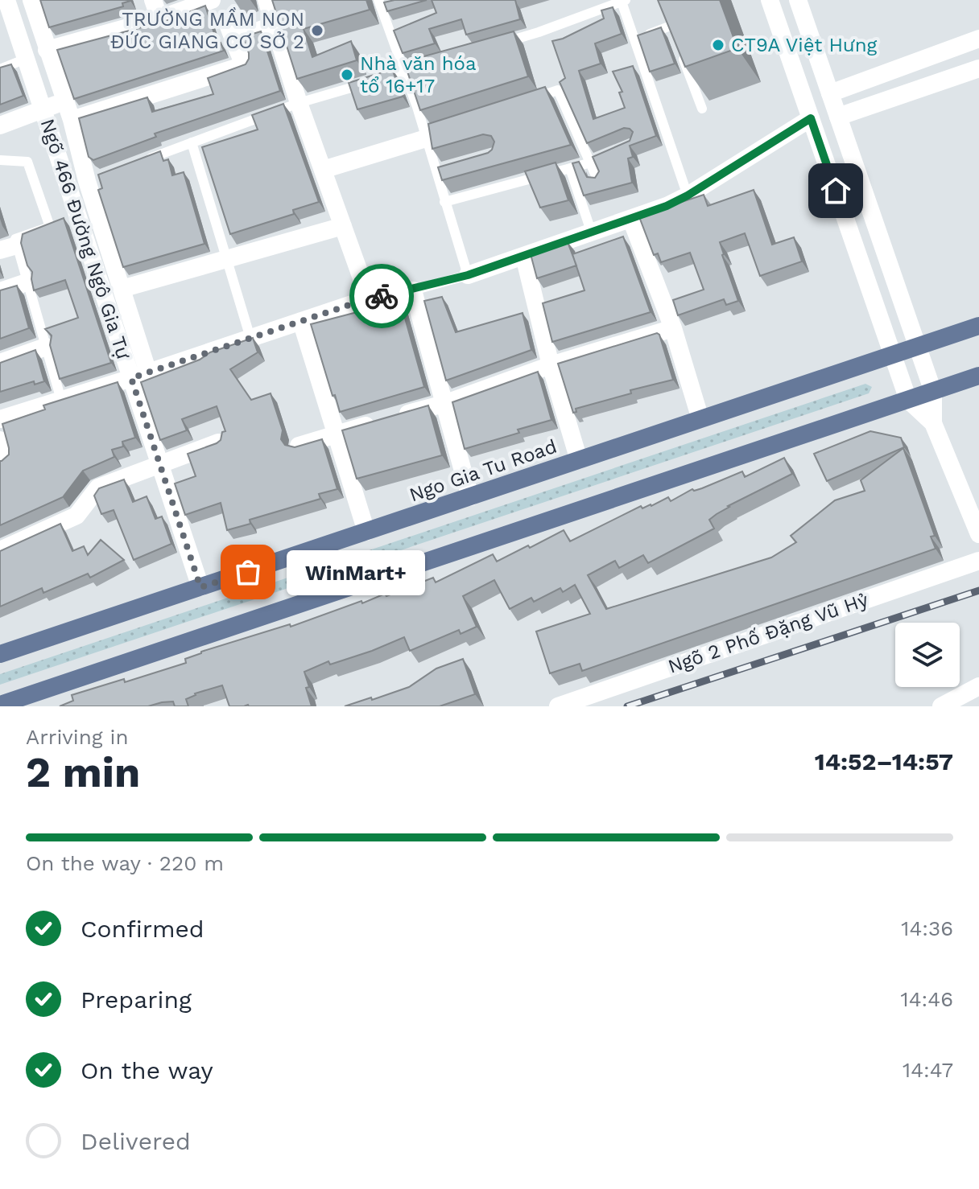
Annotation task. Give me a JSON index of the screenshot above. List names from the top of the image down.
{
  "streets": {
    "main road": ["Ngo Gia Tu Road"],
    "street": ["Ngõ 466 Đường Ngô Gia Tự", "Ngõ 2 Phố Đặng Vũ Hỷ"]
  },
  "crossings": [
    ["Ngõ 466 Đường Ngô Gia Tự", "Ngo Gia Tu Road"]
  ],
  "places": [
    "TRƯỜNG MẦM NON ĐỨC GIANG CƠ SỞ 2",
    "CT9A Việt Hưng",
    "Nhà văn hóa tổ 16+17",
    "WinMart+"
  ],
  "page": {
    "bubble": "WinMart+",
    "heading": ["2 min", "Arriving in", "14:52–14:57"],
    "bar": "On the way · 220 m",
    "list": [
      ["Confirmed", "14:36"],
      ["Preparing", "14:46"],
      ["On the way", "14:47"],
      "Delivered"
    ]
  }
}
